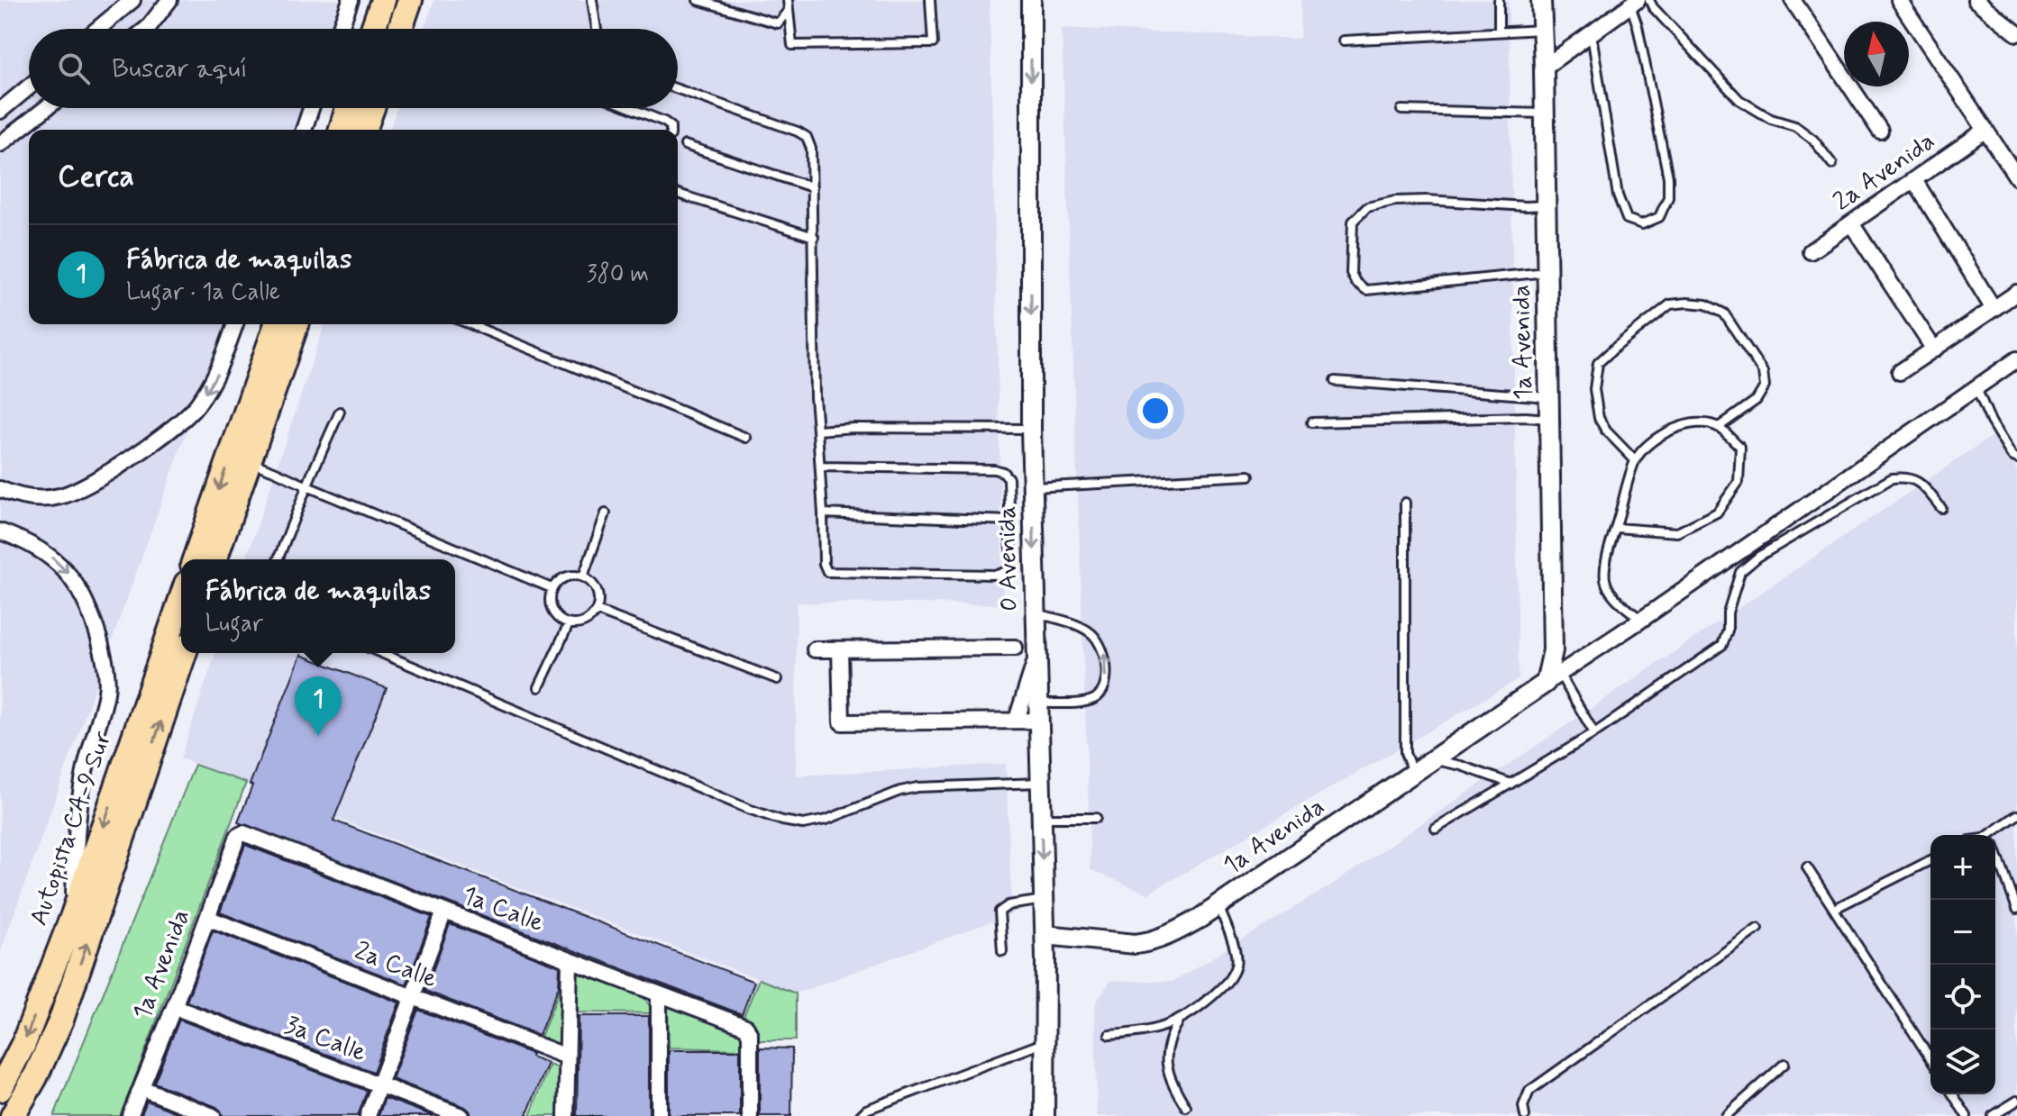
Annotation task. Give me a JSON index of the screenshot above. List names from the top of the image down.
{
  "streets": {
    "highway": ["Autopista CA-9 Sur"],
    "street": [
      "2a Avenida",
      "1a Avenida",
      "0 Avenida",
      "1a Calle",
      "2a Calle",
      "3a Calle"
    ]
  },
  "crossings": [
    ["1a Avenida", "0 Avenida"],
    ["1a Avenida", "1a Calle"],
    ["1a Avenida", "2a Calle"],
    ["1a Avenida", "3a Calle"]
  ],
  "one_way": ["0 Avenida"],
  "north": "top",
  "page": {
    "search": "Buscar aquí",
    "heading": "Cerca",
    "list": [
      {
        "mark": "1",
        "name": "Fábrica de maquilas",
        "note": "Lugar · 1a Calle",
        "value": "380 m"
      }
    ],
    "popup": ["Fábrica de maquilas", "Lugar"],
    "pins": "1",
    "map_buttons": ["+", "−"]
  }
}
